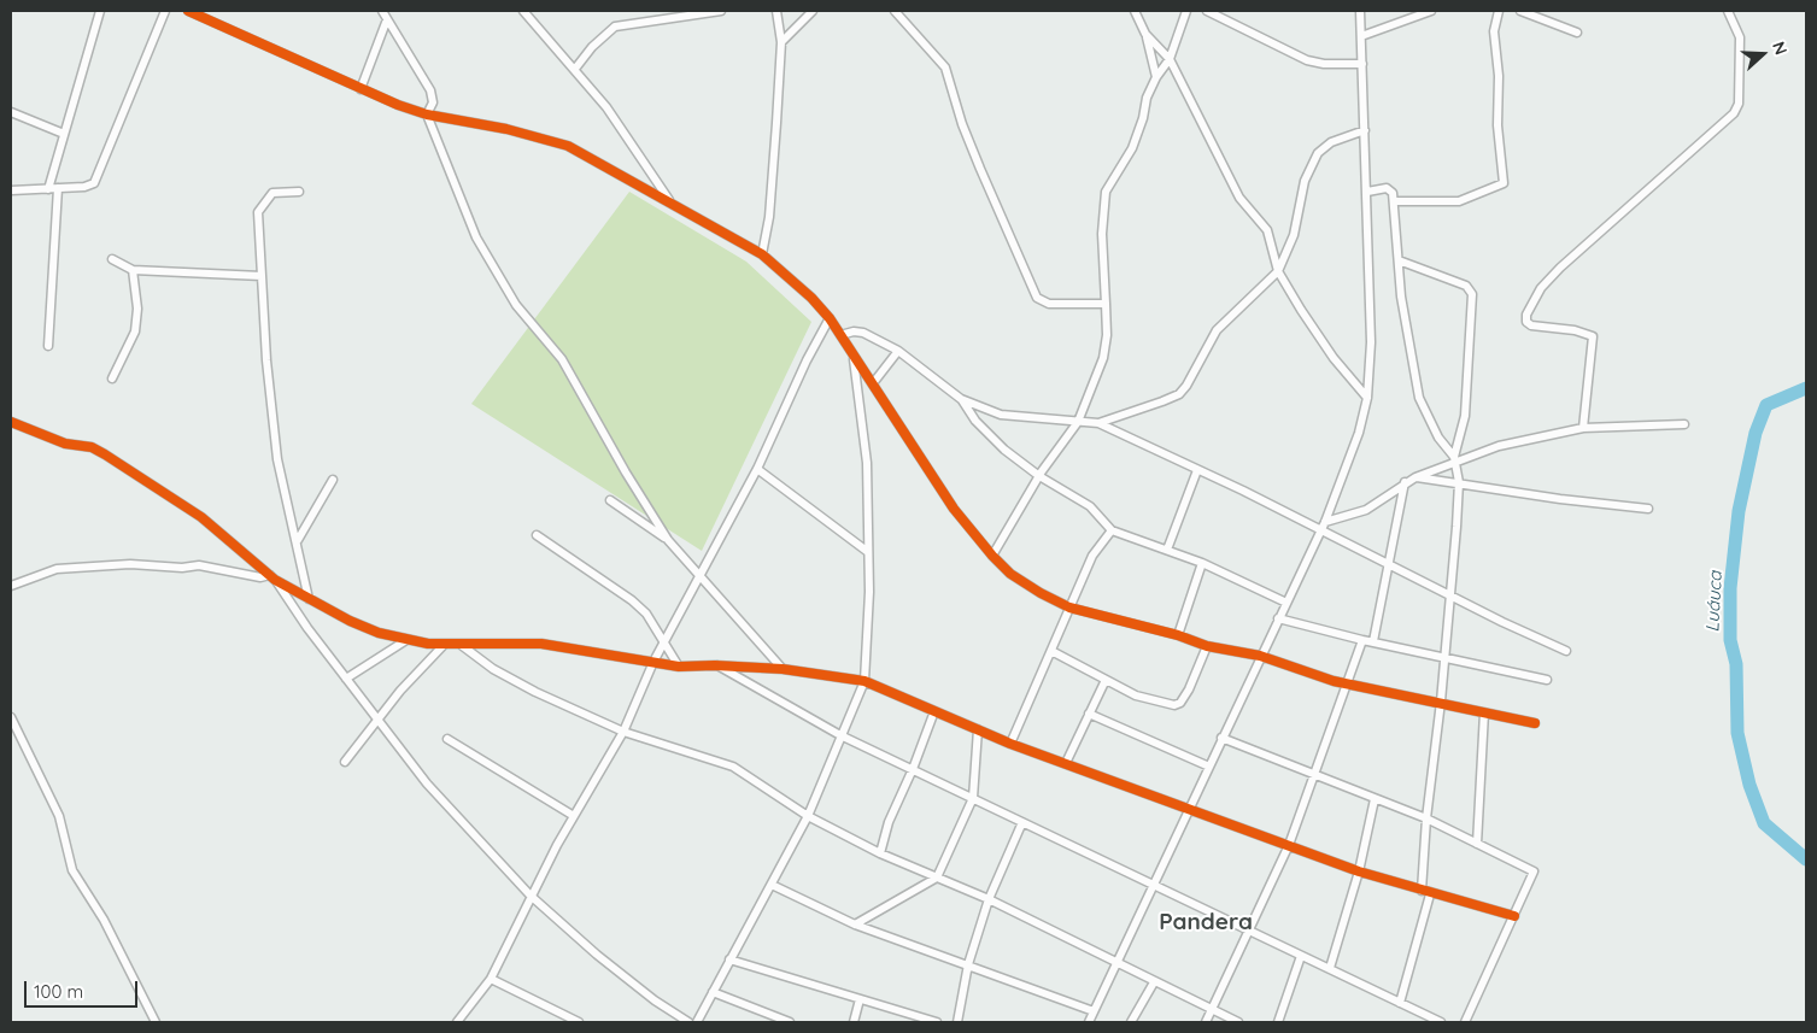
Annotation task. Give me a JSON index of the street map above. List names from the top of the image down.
{
  "districts": ["Pandera"],
  "water": ["Luáuca"],
  "scale_bar": "100 m",
  "north": "right"
}
